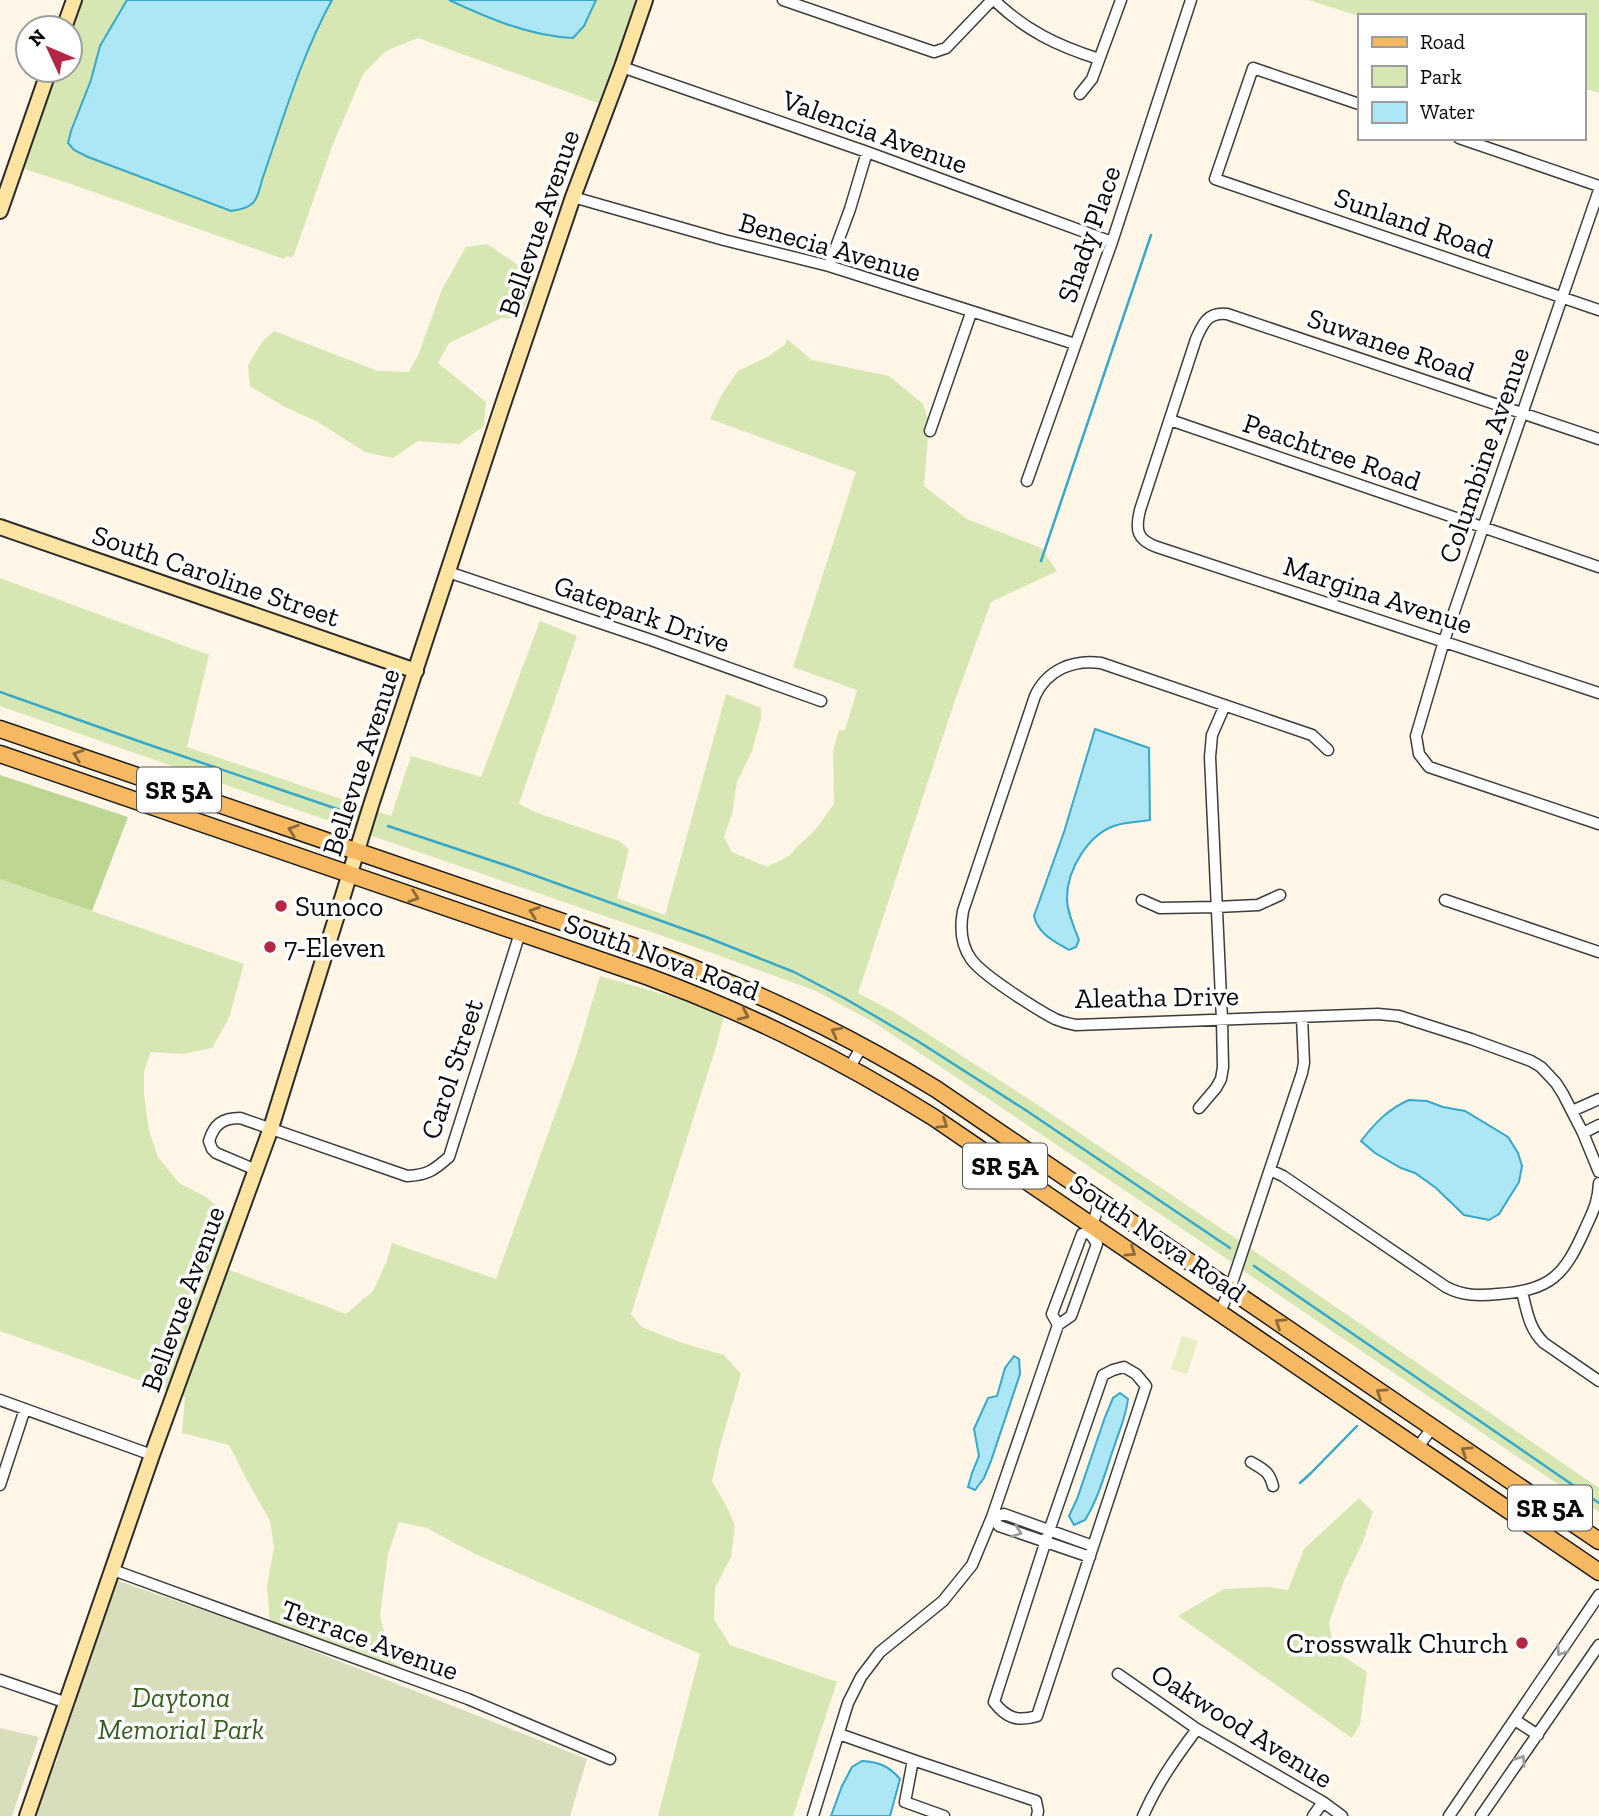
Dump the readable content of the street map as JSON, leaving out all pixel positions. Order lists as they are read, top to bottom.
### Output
{
  "streets": {
    "main road": ["SR 5A", "South Nova Road"],
    "street": [
      "Valencia Avenue",
      "Bellevue Avenue",
      "Sunland Road",
      "Shady Place",
      "Benecia Avenue",
      "Suwanee Road",
      "Peachtree Road",
      "Columbine Avenue",
      "South Caroline Street",
      "Margina Avenue",
      "Gatepark Drive",
      "Aleatha Drive",
      "Carol Street",
      "Terrace Avenue",
      "Oakwood Avenue"
    ]
  },
  "crossings": [
    ["Valencia Avenue", "Bellevue Avenue"],
    ["Valencia Avenue", "Shady Place"],
    ["Bellevue Avenue", "Benecia Avenue"],
    ["Bellevue Avenue", "South Caroline Street"],
    ["Bellevue Avenue", "Gatepark Drive"],
    ["Bellevue Avenue", "SR 5A"],
    ["Bellevue Avenue", "South Nova Road"],
    ["Bellevue Avenue", "Carol Street"],
    ["Bellevue Avenue", "Terrace Avenue"],
    ["Sunland Road", "Columbine Avenue"],
    ["Shady Place", "Benecia Avenue"],
    ["Suwanee Road", "Peachtree Road"],
    ["Suwanee Road", "Columbine Avenue"],
    ["Suwanee Road", "Margina Avenue"],
    ["Peachtree Road", "Columbine Avenue"],
    ["Peachtree Road", "Margina Avenue"],
    ["Columbine Avenue", "Margina Avenue"],
    ["SR 5A", "South Nova Road"],
    ["South Nova Road", "Carol Street"]
  ],
  "parks": ["Daytona Memorial Park"],
  "places": ["Sunoco", "7-Eleven", "Crosswalk Church"],
  "legend": ["Road", "Park", "Water"],
  "north": "top left"
}
